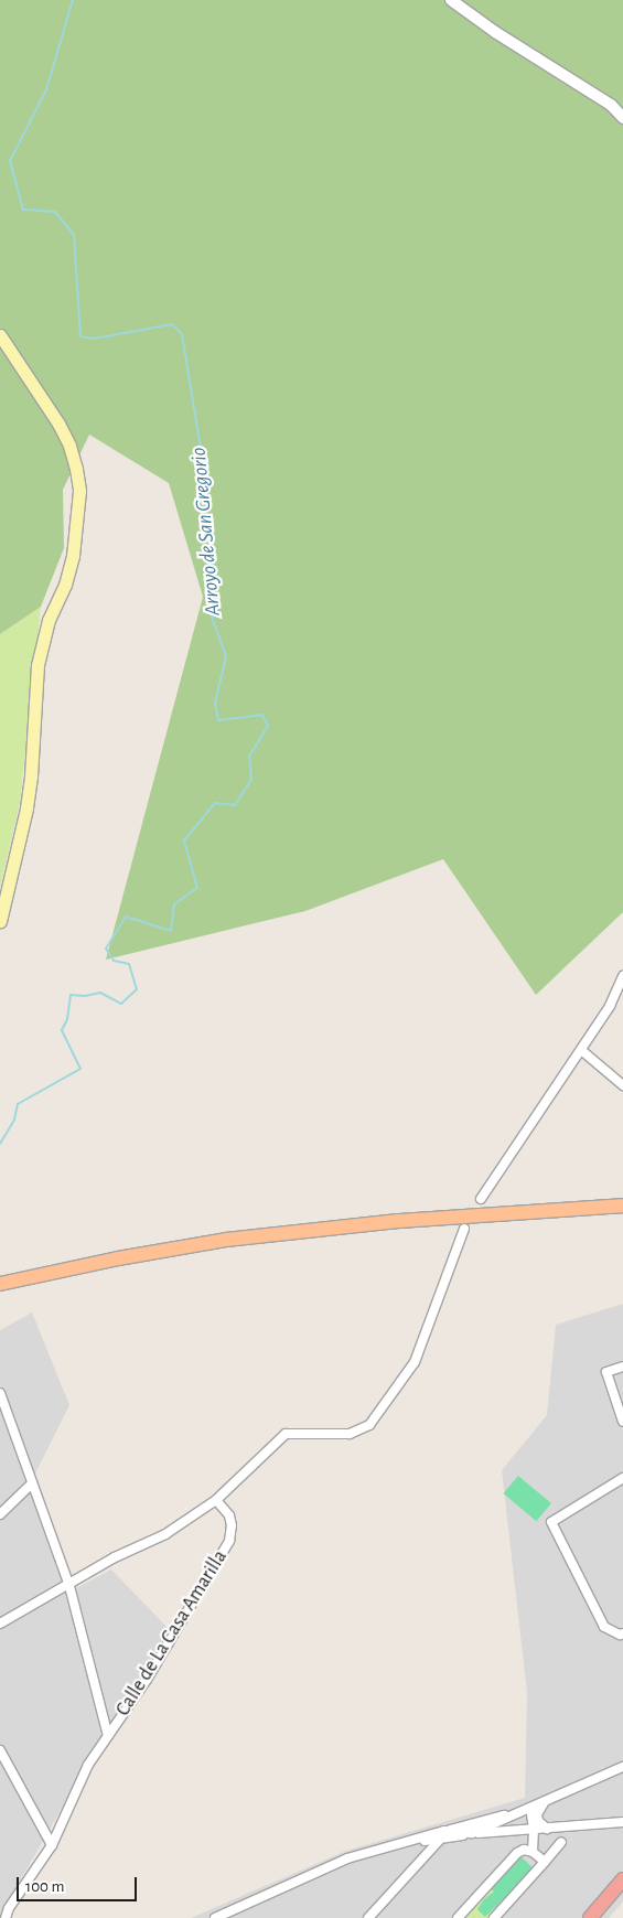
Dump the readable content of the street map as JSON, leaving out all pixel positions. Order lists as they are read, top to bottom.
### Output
{
  "streets": {
    "street": ["Calle de La Casa Amarilla"]
  },
  "water": ["Arroyo de San Gregorio"],
  "scale_bar": "100 m"
}
